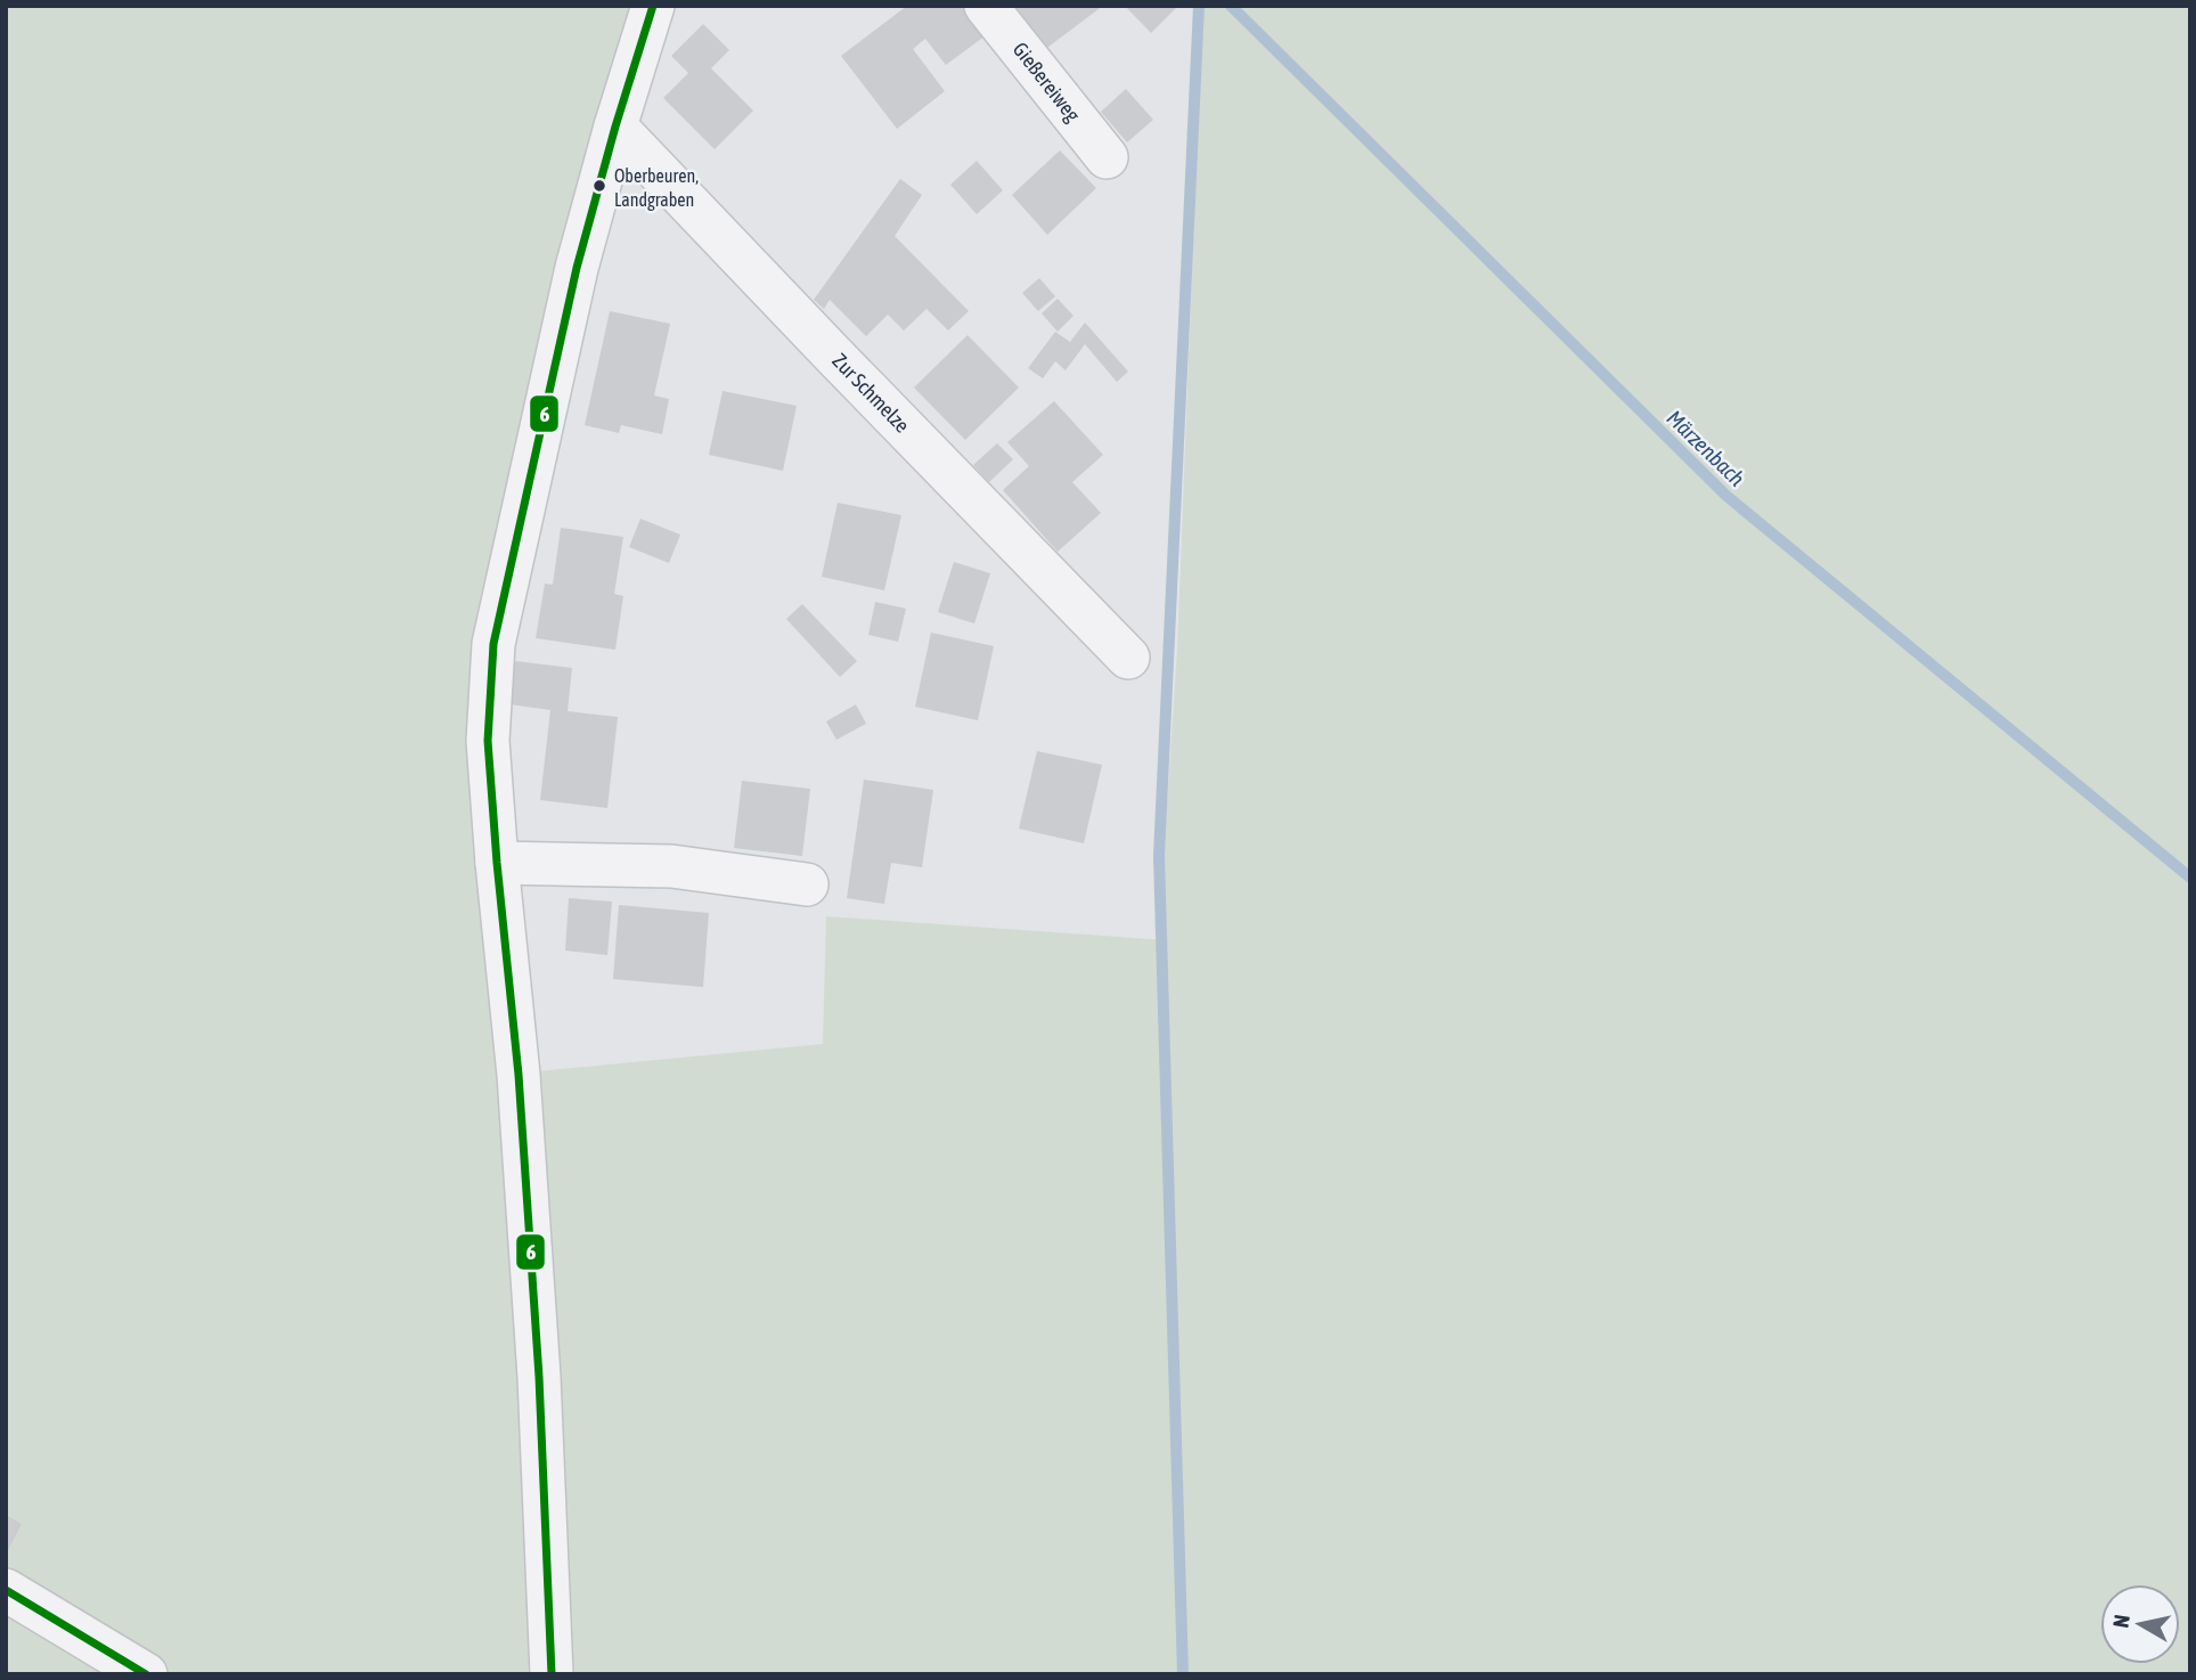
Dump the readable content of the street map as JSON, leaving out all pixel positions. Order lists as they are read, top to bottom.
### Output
{
  "streets": {
    "street": ["Gießereiweg", "Zur Schmelze"]
  },
  "water": ["Märzenbach"],
  "places": ["Oberbeuren, Landgraben"],
  "lines": ["transit line 6"],
  "north": "left"
}
